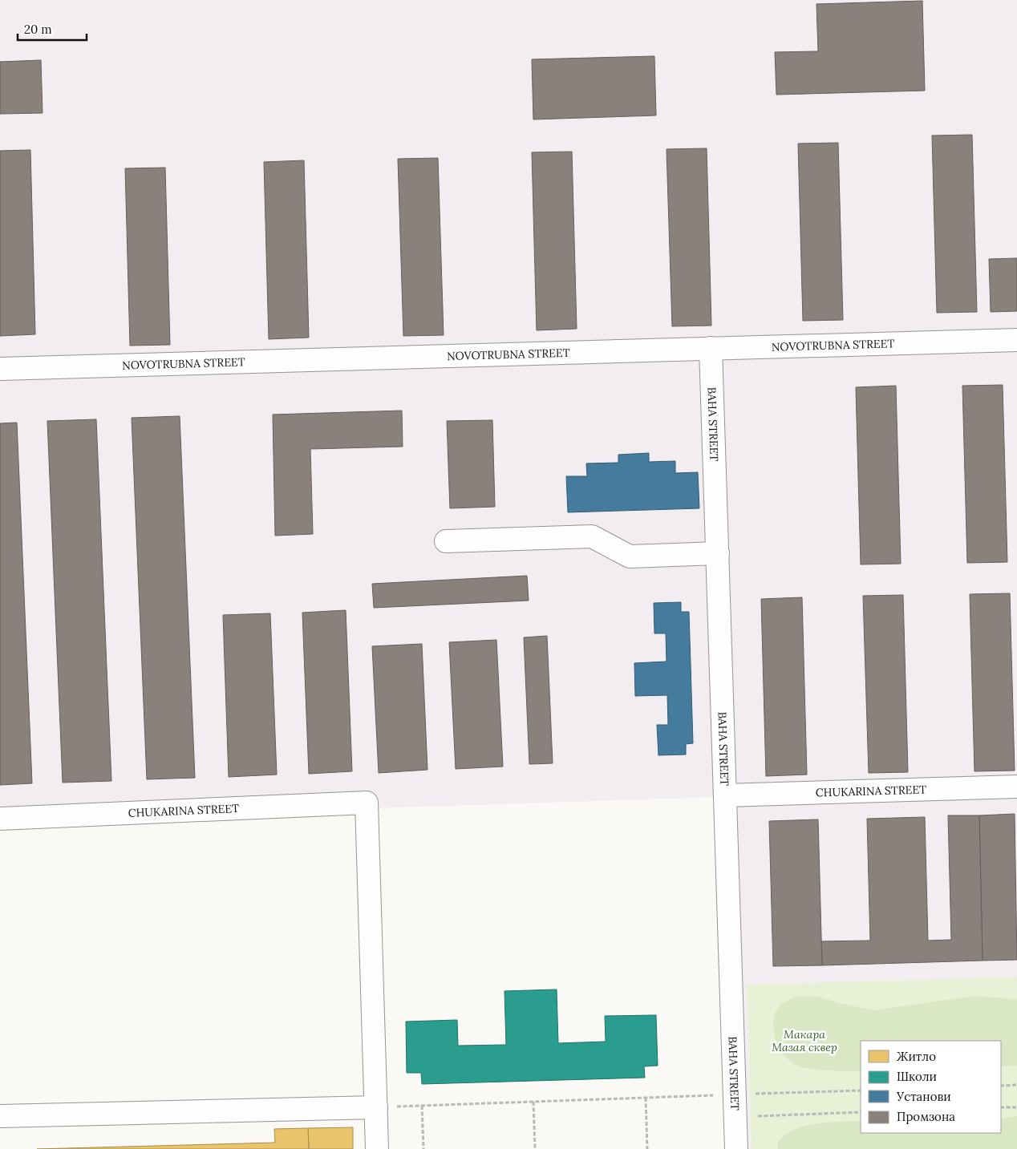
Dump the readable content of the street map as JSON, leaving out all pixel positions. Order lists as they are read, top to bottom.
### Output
{
  "streets": {
    "street": ["NOVOTRUBNA STREET", "BAHA STREET", "CHUKARINA STREET"]
  },
  "crossings": [
    ["NOVOTRUBNA STREET", "BAHA STREET"],
    ["BAHA STREET", "CHUKARINA STREET"]
  ],
  "parks": ["Макара Мазая сквер"],
  "legend": [
    "Житло",
    "Школи",
    "Установи",
    "Промзона"
  ],
  "scale_bar": "20 m"
}
